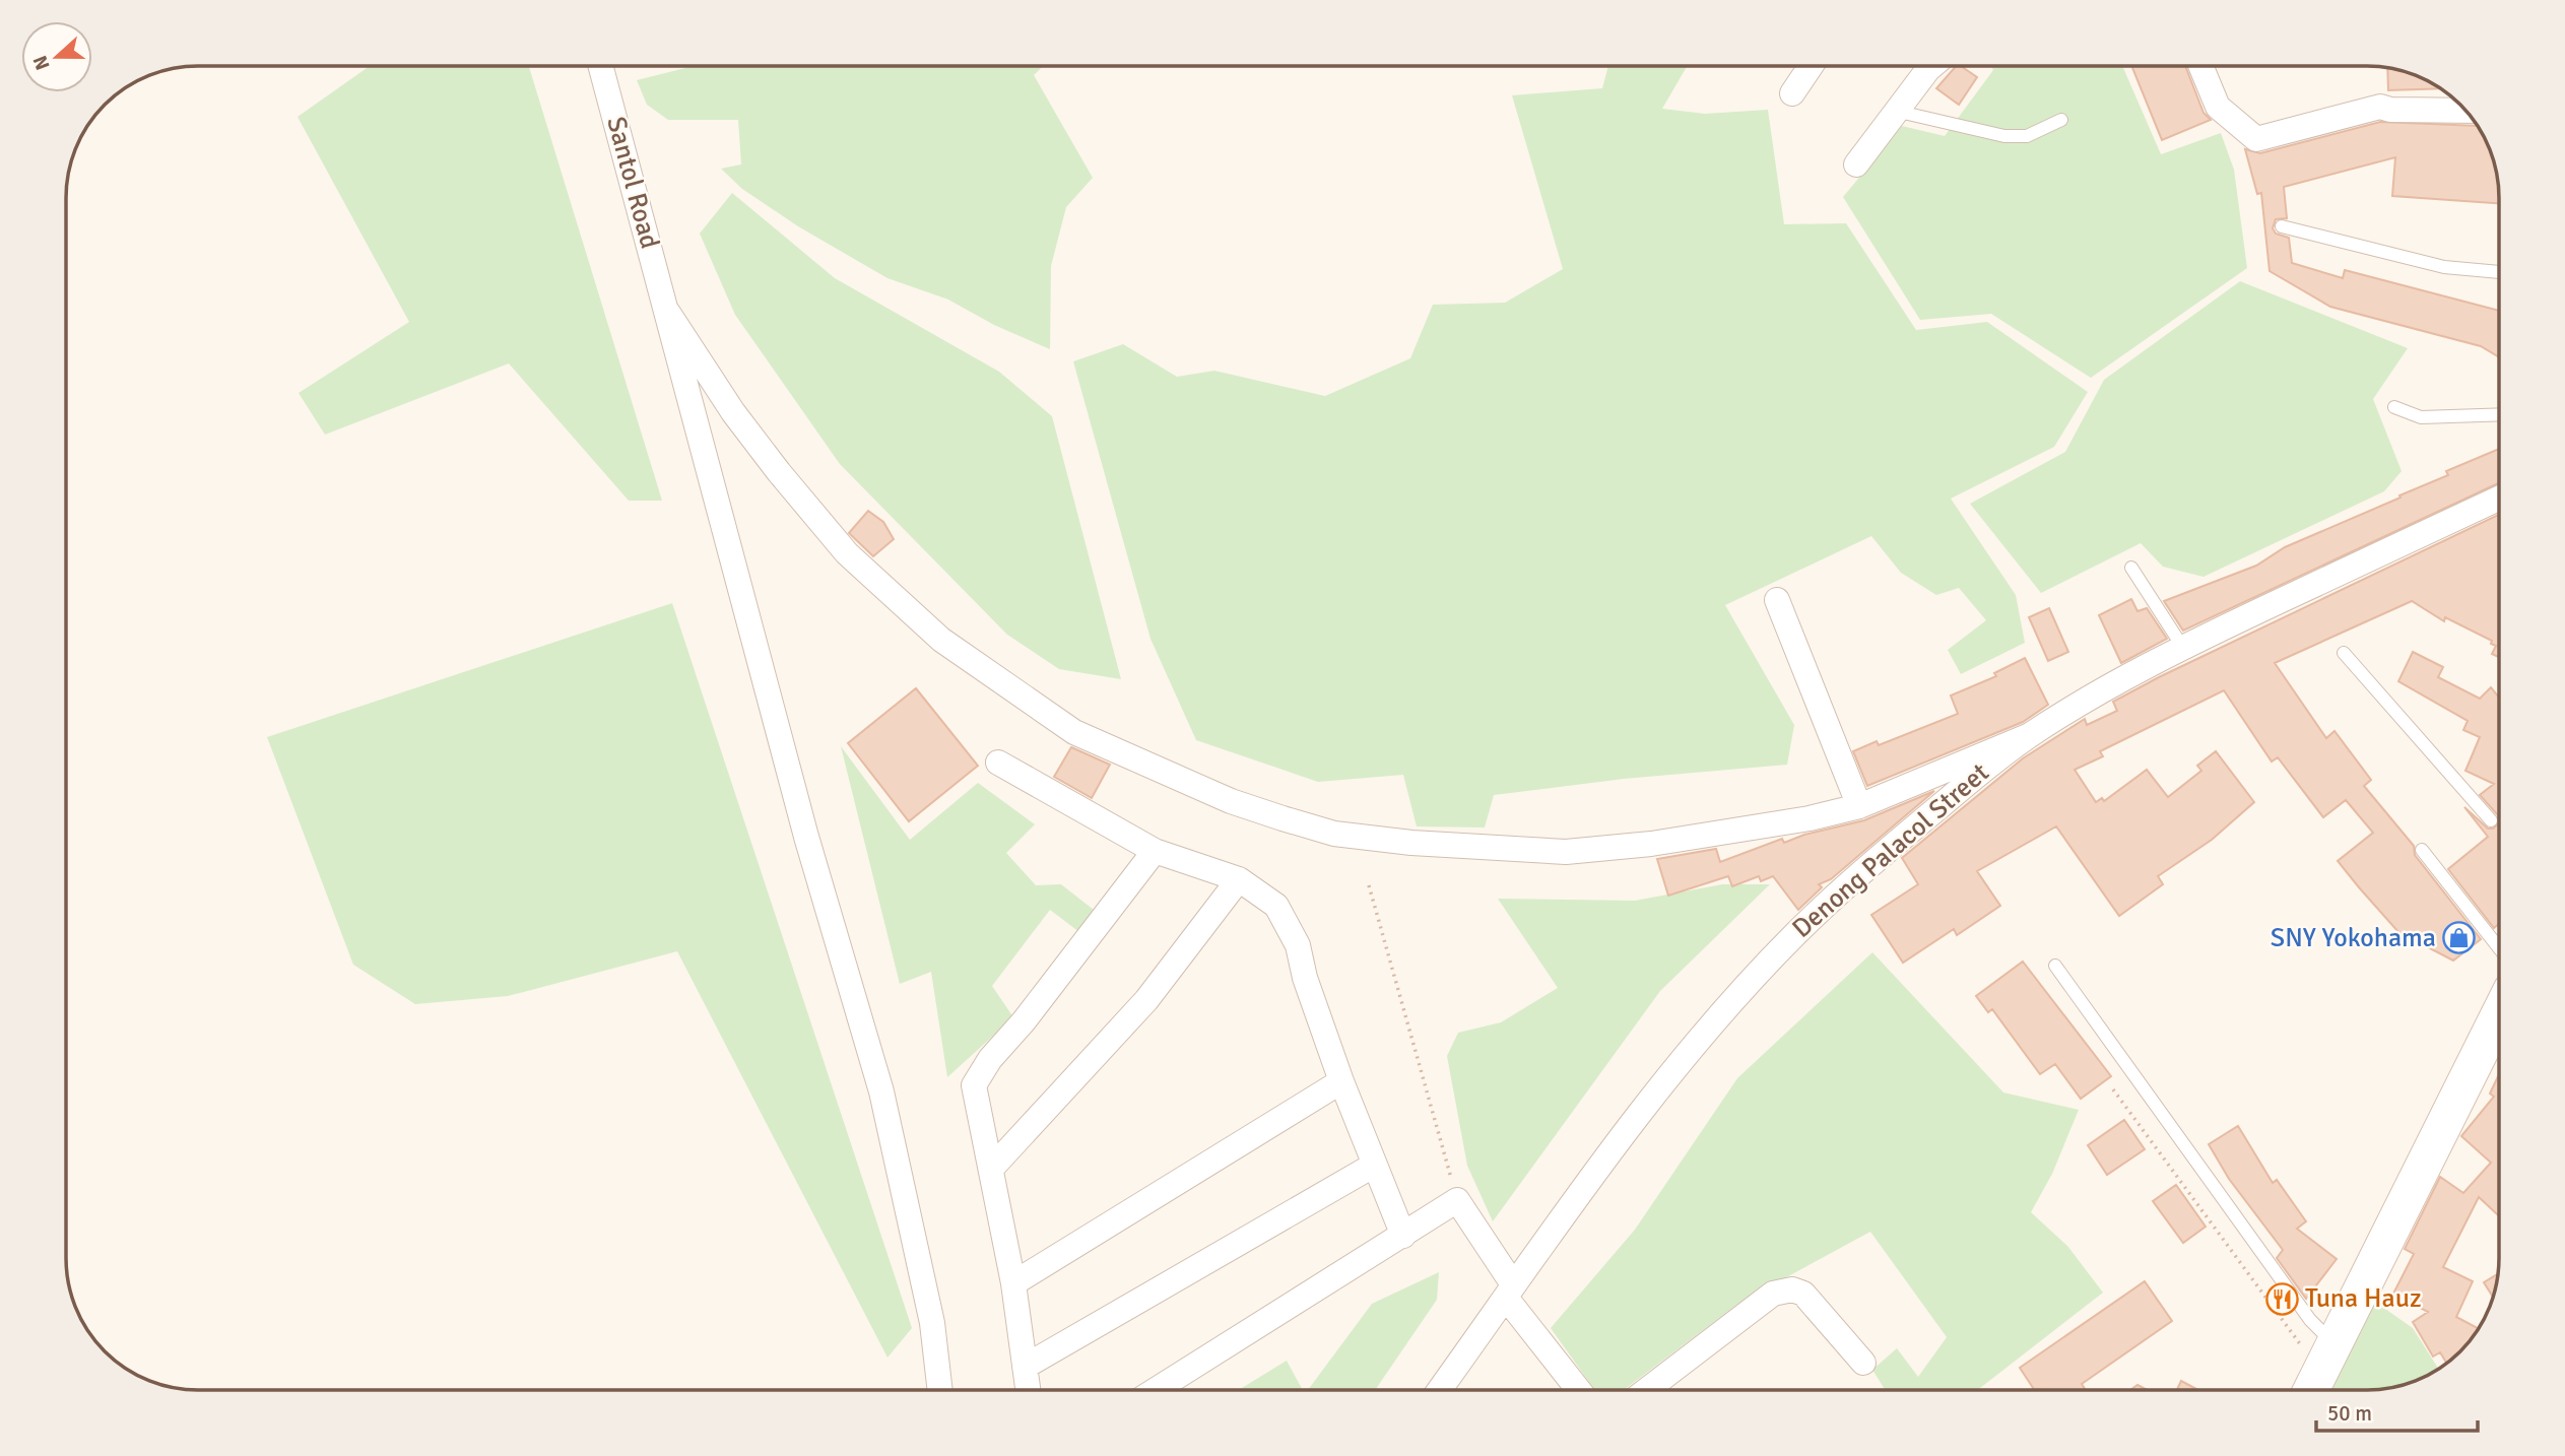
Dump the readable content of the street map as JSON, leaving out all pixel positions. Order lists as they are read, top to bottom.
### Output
{
  "streets": {
    "street": ["Santol Road", "Denong Palacol Street"]
  },
  "places": {
    "shop": ["SNY Yokohama"],
    "restaurant": ["Tuna Hauz"]
  },
  "scale_bar": "50 m",
  "north": "left"
}
